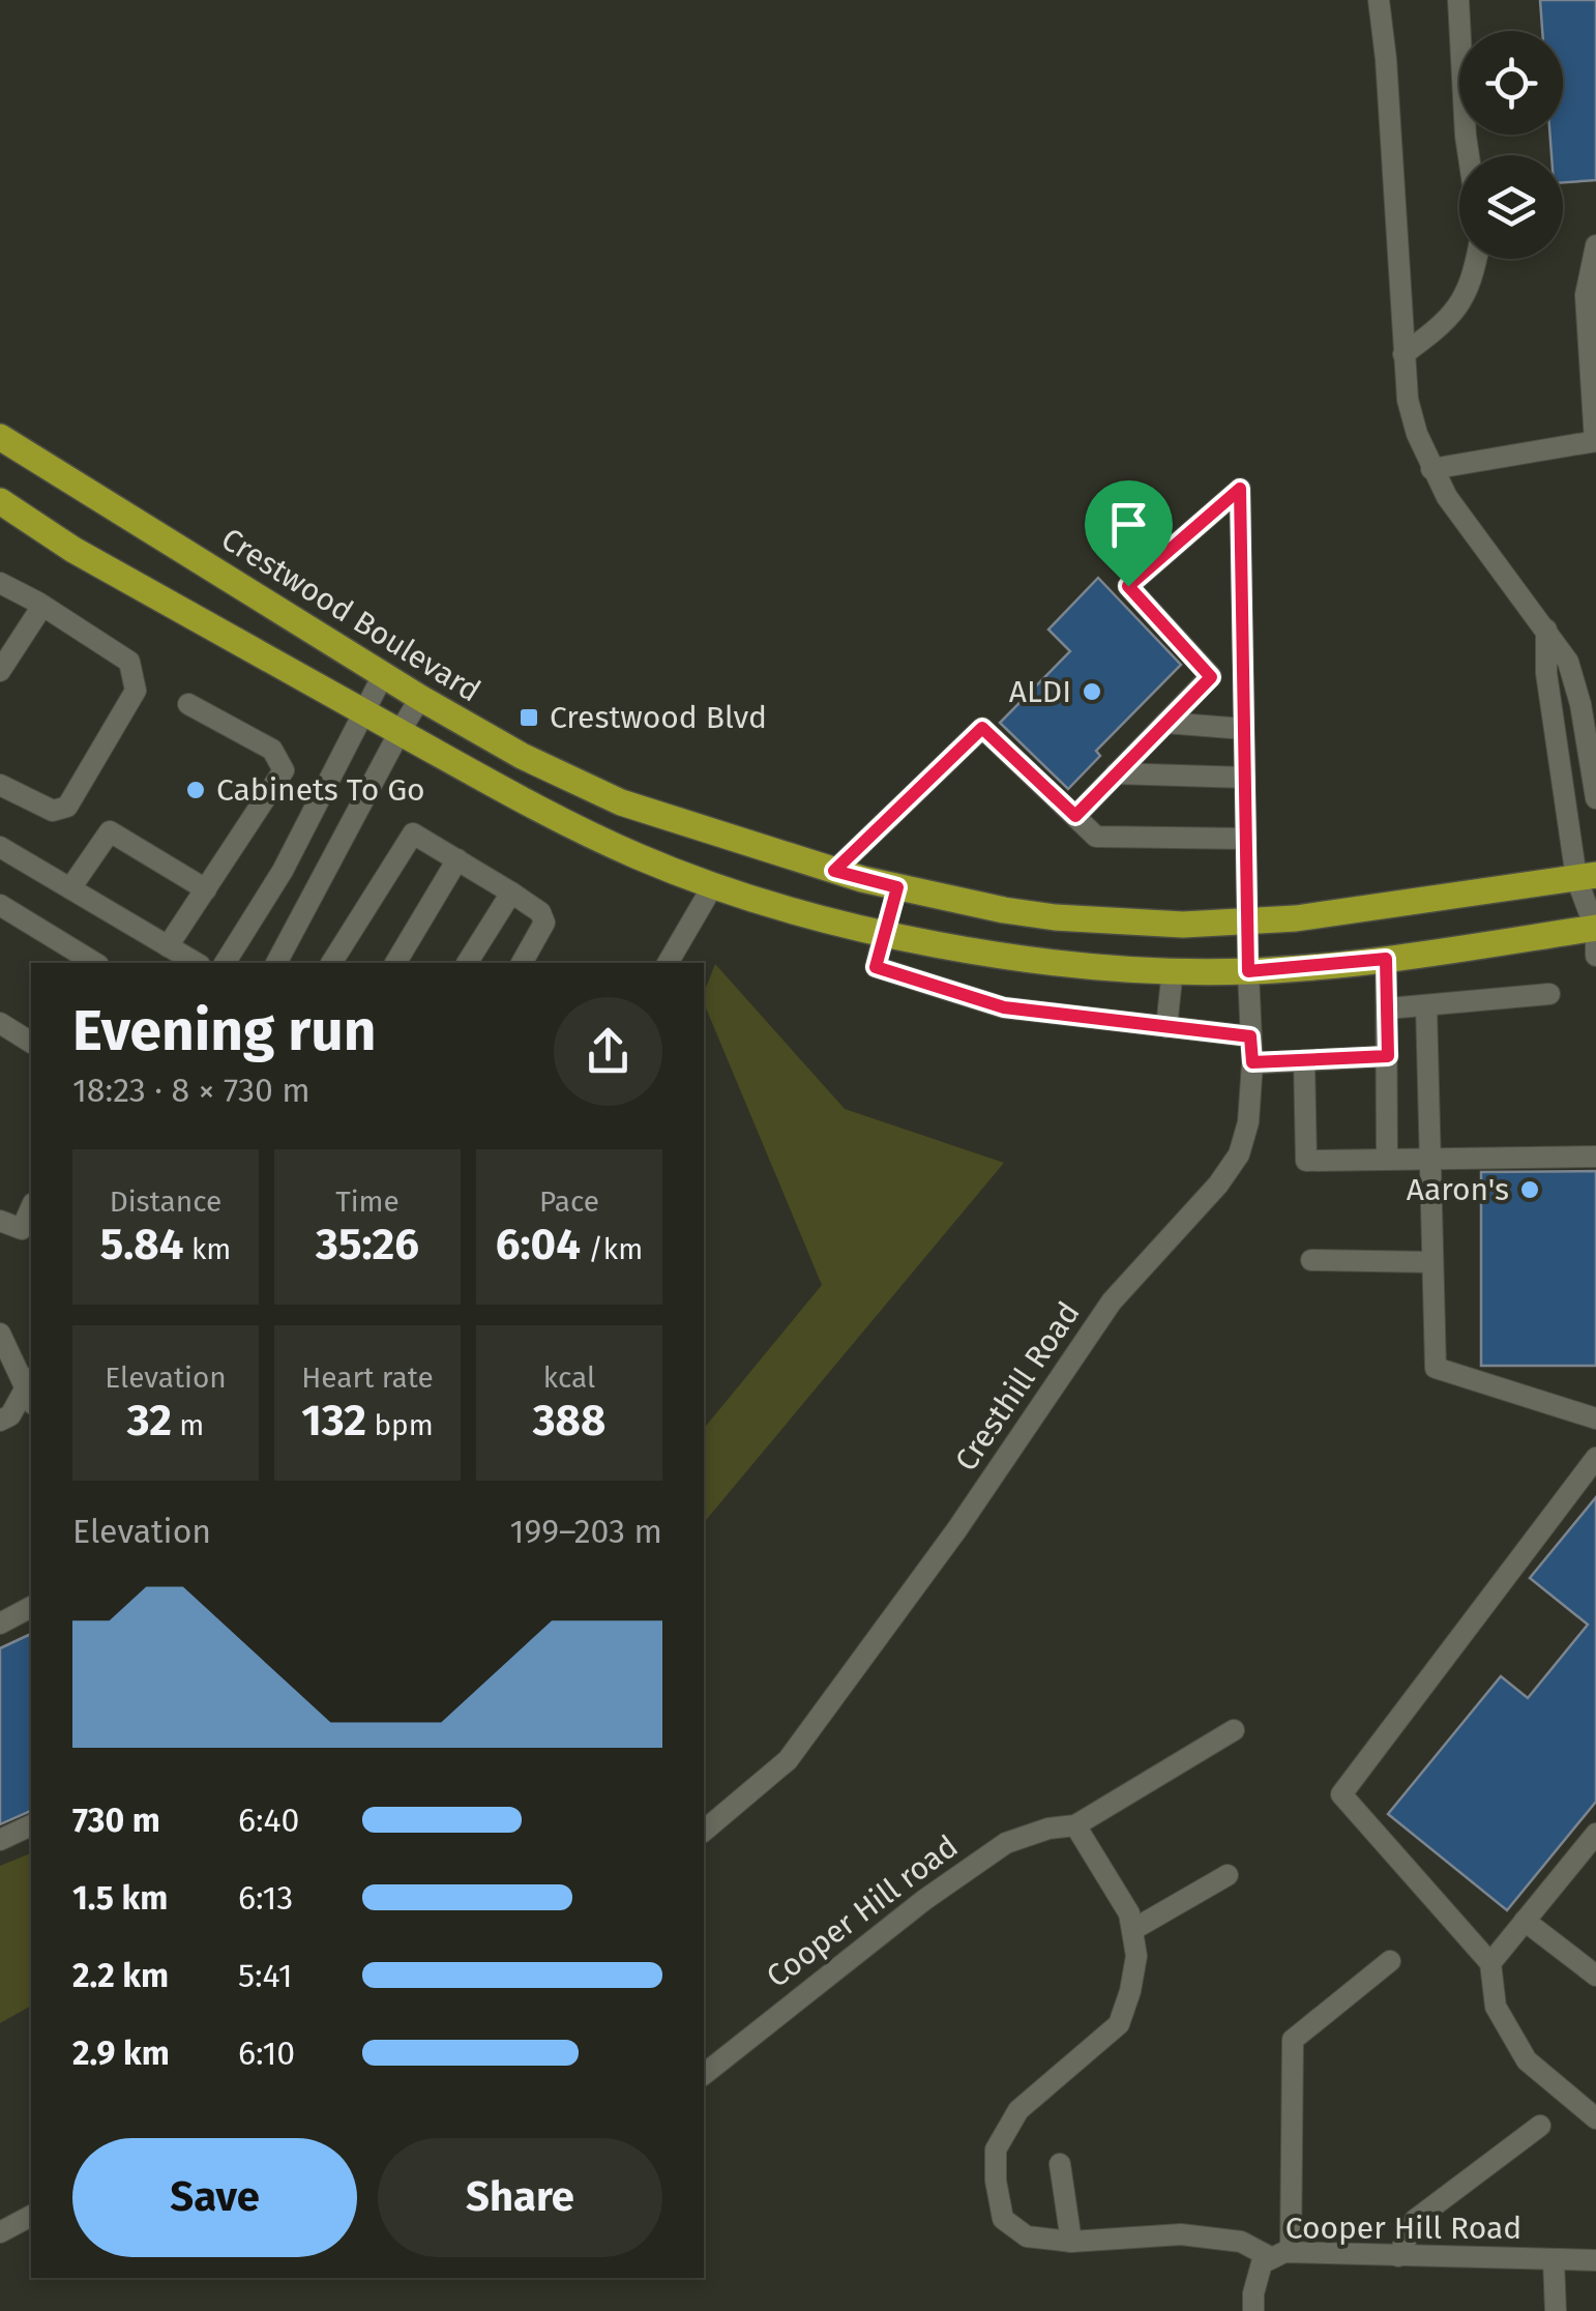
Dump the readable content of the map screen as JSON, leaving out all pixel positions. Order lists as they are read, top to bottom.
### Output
{
  "streets": {
    "main road": ["Crestwood Boulevard"],
    "street": ["Cresthill Road", "Cooper Hill road", "Cooper Hill Road"]
  },
  "crossings": [
    ["Crestwood Boulevard", "Cresthill Road"],
    ["Cooper Hill road", "Cooper Hill Road"]
  ],
  "places": {
    "other": ["ALDI", "Cabinets To Go", "Aaron's"],
    "transit": ["Crestwood Blvd"]
  },
  "page": {
    "heading": ["Evening run", "18:23 · 8 × 730 m"],
    "stats": [
      ["Distance", "5.84 km"],
      ["Time", "35:26"],
      ["Pace", "6:04 /km"],
      ["Elevation", "32 m"],
      ["Heart rate", "132 bpm"],
      ["kcal", "388"]
    ],
    "chart": ["Elevation", "199–203 m"],
    "list": [
      {
        "name": "730 m",
        "note": "6:40"
      },
      {
        "name": "1.5 km",
        "note": "6:13"
      },
      {
        "name": "2.2 km",
        "note": "5:41"
      },
      {
        "name": "2.9 km",
        "note": "6:10"
      }
    ],
    "buttons": ["Save", "Share"]
  }
}
